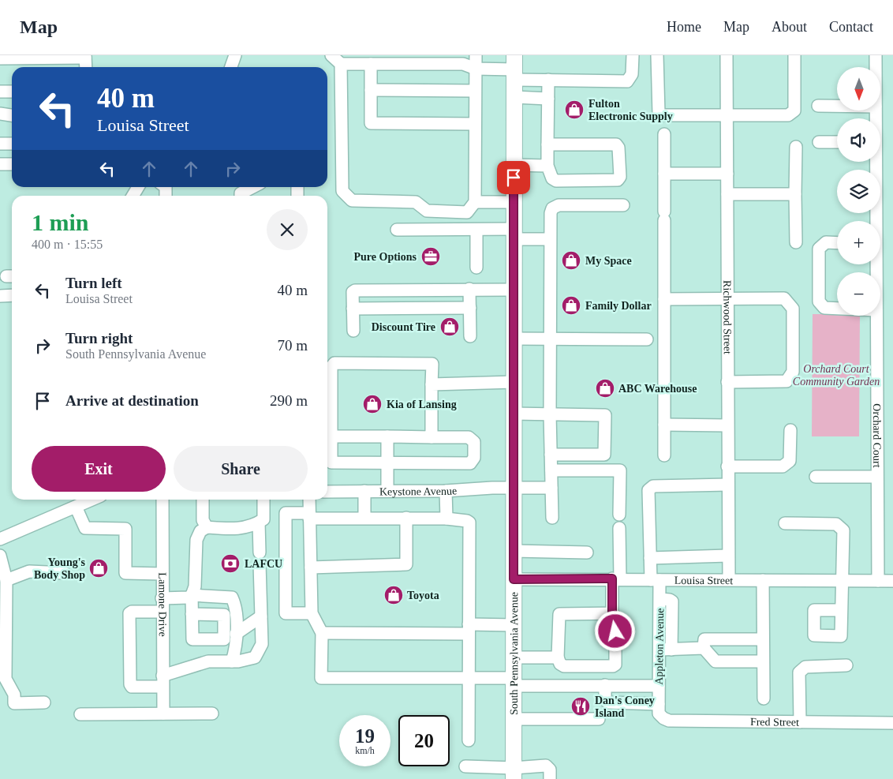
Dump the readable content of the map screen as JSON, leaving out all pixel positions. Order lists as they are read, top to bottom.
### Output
{
  "streets": {
    "main road": ["South Pennsylvania Avenue"],
    "street": [
      "Richwood Street",
      "Orchard Court",
      "Keystone Avenue",
      "Louisa Street",
      "Lamone Drive",
      "Appleton Avenue",
      "Fred Street"
    ]
  },
  "crossings": [
    ["Richwood Street", "Louisa Street"],
    ["Richwood Street", "Appleton Avenue"],
    ["Orchard Court", "Louisa Street"],
    ["Keystone Avenue", "South Pennsylvania Avenue"],
    ["Louisa Street", "Appleton Avenue"],
    ["Louisa Street", "South Pennsylvania Avenue"],
    ["Appleton Avenue", "Fred Street"]
  ],
  "parks": ["Orchard Court Community Garden"],
  "places": {
    "shop": [
      "Fulton Electronic Supply",
      "My Space",
      "Family Dollar",
      "Discount Tire",
      "ABC Warehouse",
      "Kia of Lansing",
      "Young's Body Shop",
      "Toyota"
    ],
    "office": ["Pure Options"],
    "bank": ["LAFCU"],
    "restaurant": ["Dan's Coney Island"]
  },
  "north": "bottom",
  "page": {
    "header": "Map",
    "nav": [
      "Home",
      "Map",
      "About",
      "Contact"
    ],
    "map_buttons": ["+", "−"],
    "turn": ["40 m", "Louisa Street"],
    "heading": ["1 min", "400 m · 15:55"],
    "list": [
      {
        "name": "Turn left",
        "note": "Louisa Street",
        "value": "40 m"
      },
      {
        "name": "Turn right",
        "note": "South Pennsylvania Avenue",
        "value": "70 m"
      },
      {
        "name": "Arrive at destination",
        "value": "290 m"
      }
    ],
    "buttons": ["Exit", "Share"],
    "speed": "19 km/h",
    "limit": "20"
  }
}
